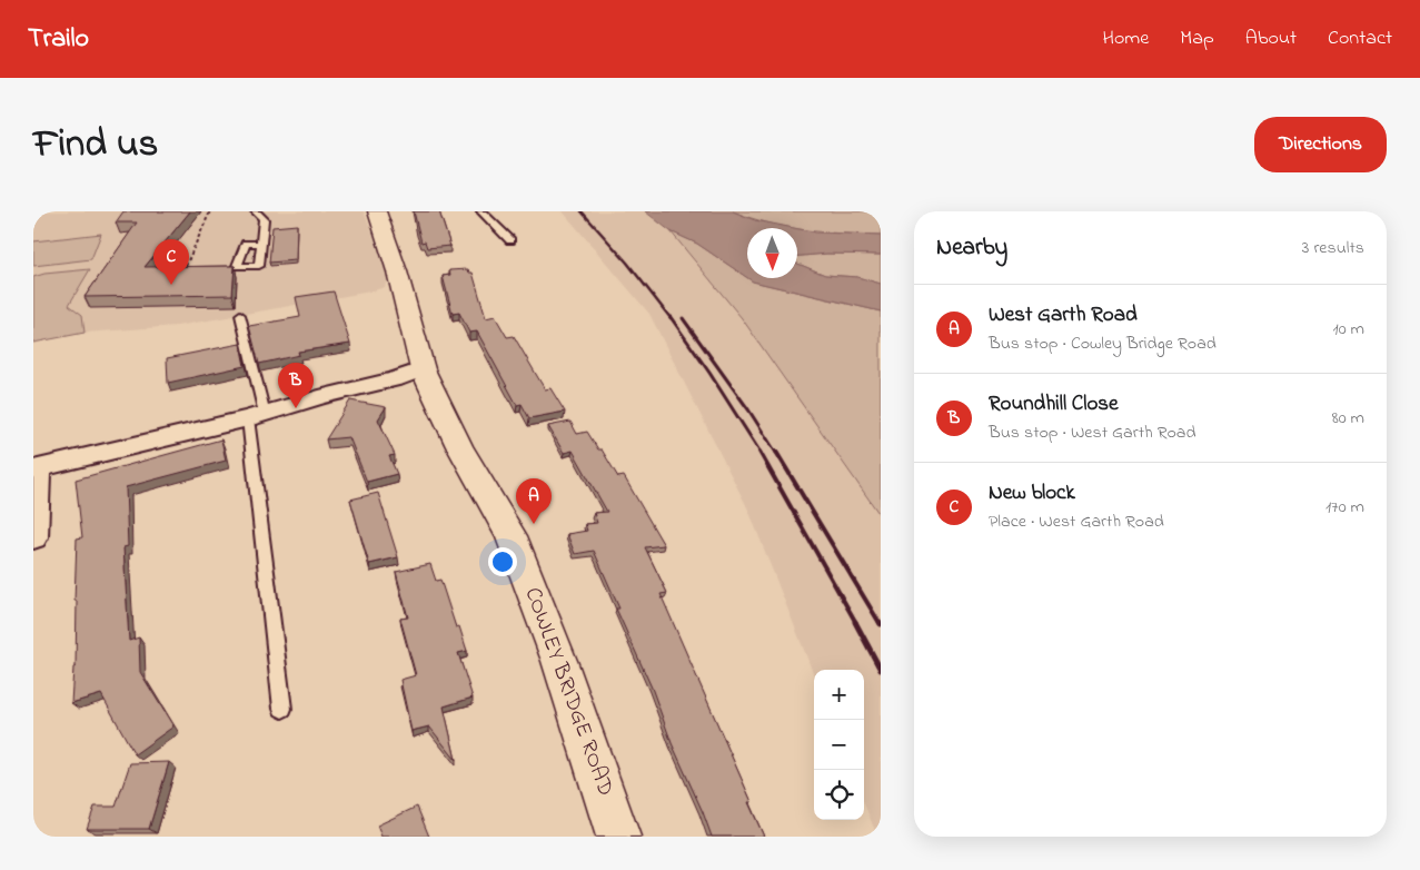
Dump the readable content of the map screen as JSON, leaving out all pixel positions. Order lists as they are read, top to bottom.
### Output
{
  "streets": {
    "highway": ["COWLEY BRIDGE ROAD"]
  },
  "north": "bottom",
  "page": {
    "header": "Trailo",
    "nav": [
      "Home",
      "Map",
      "About",
      "Contact"
    ],
    "title": "Find us",
    "buttons": "Directions",
    "heading": ["Nearby", "3 results"],
    "pins": ["C", "B", "A"],
    "list": [
      {
        "mark": "A",
        "name": "West Garth Road",
        "note": "Bus stop · Cowley Bridge Road",
        "value": "10 m"
      },
      {
        "mark": "B",
        "name": "Roundhill Close",
        "note": "Bus stop · West Garth Road",
        "value": "80 m"
      },
      {
        "mark": "C",
        "name": "New block",
        "note": "Place · West Garth Road",
        "value": "170 m"
      }
    ],
    "map_buttons": ["+", "−"]
  }
}
